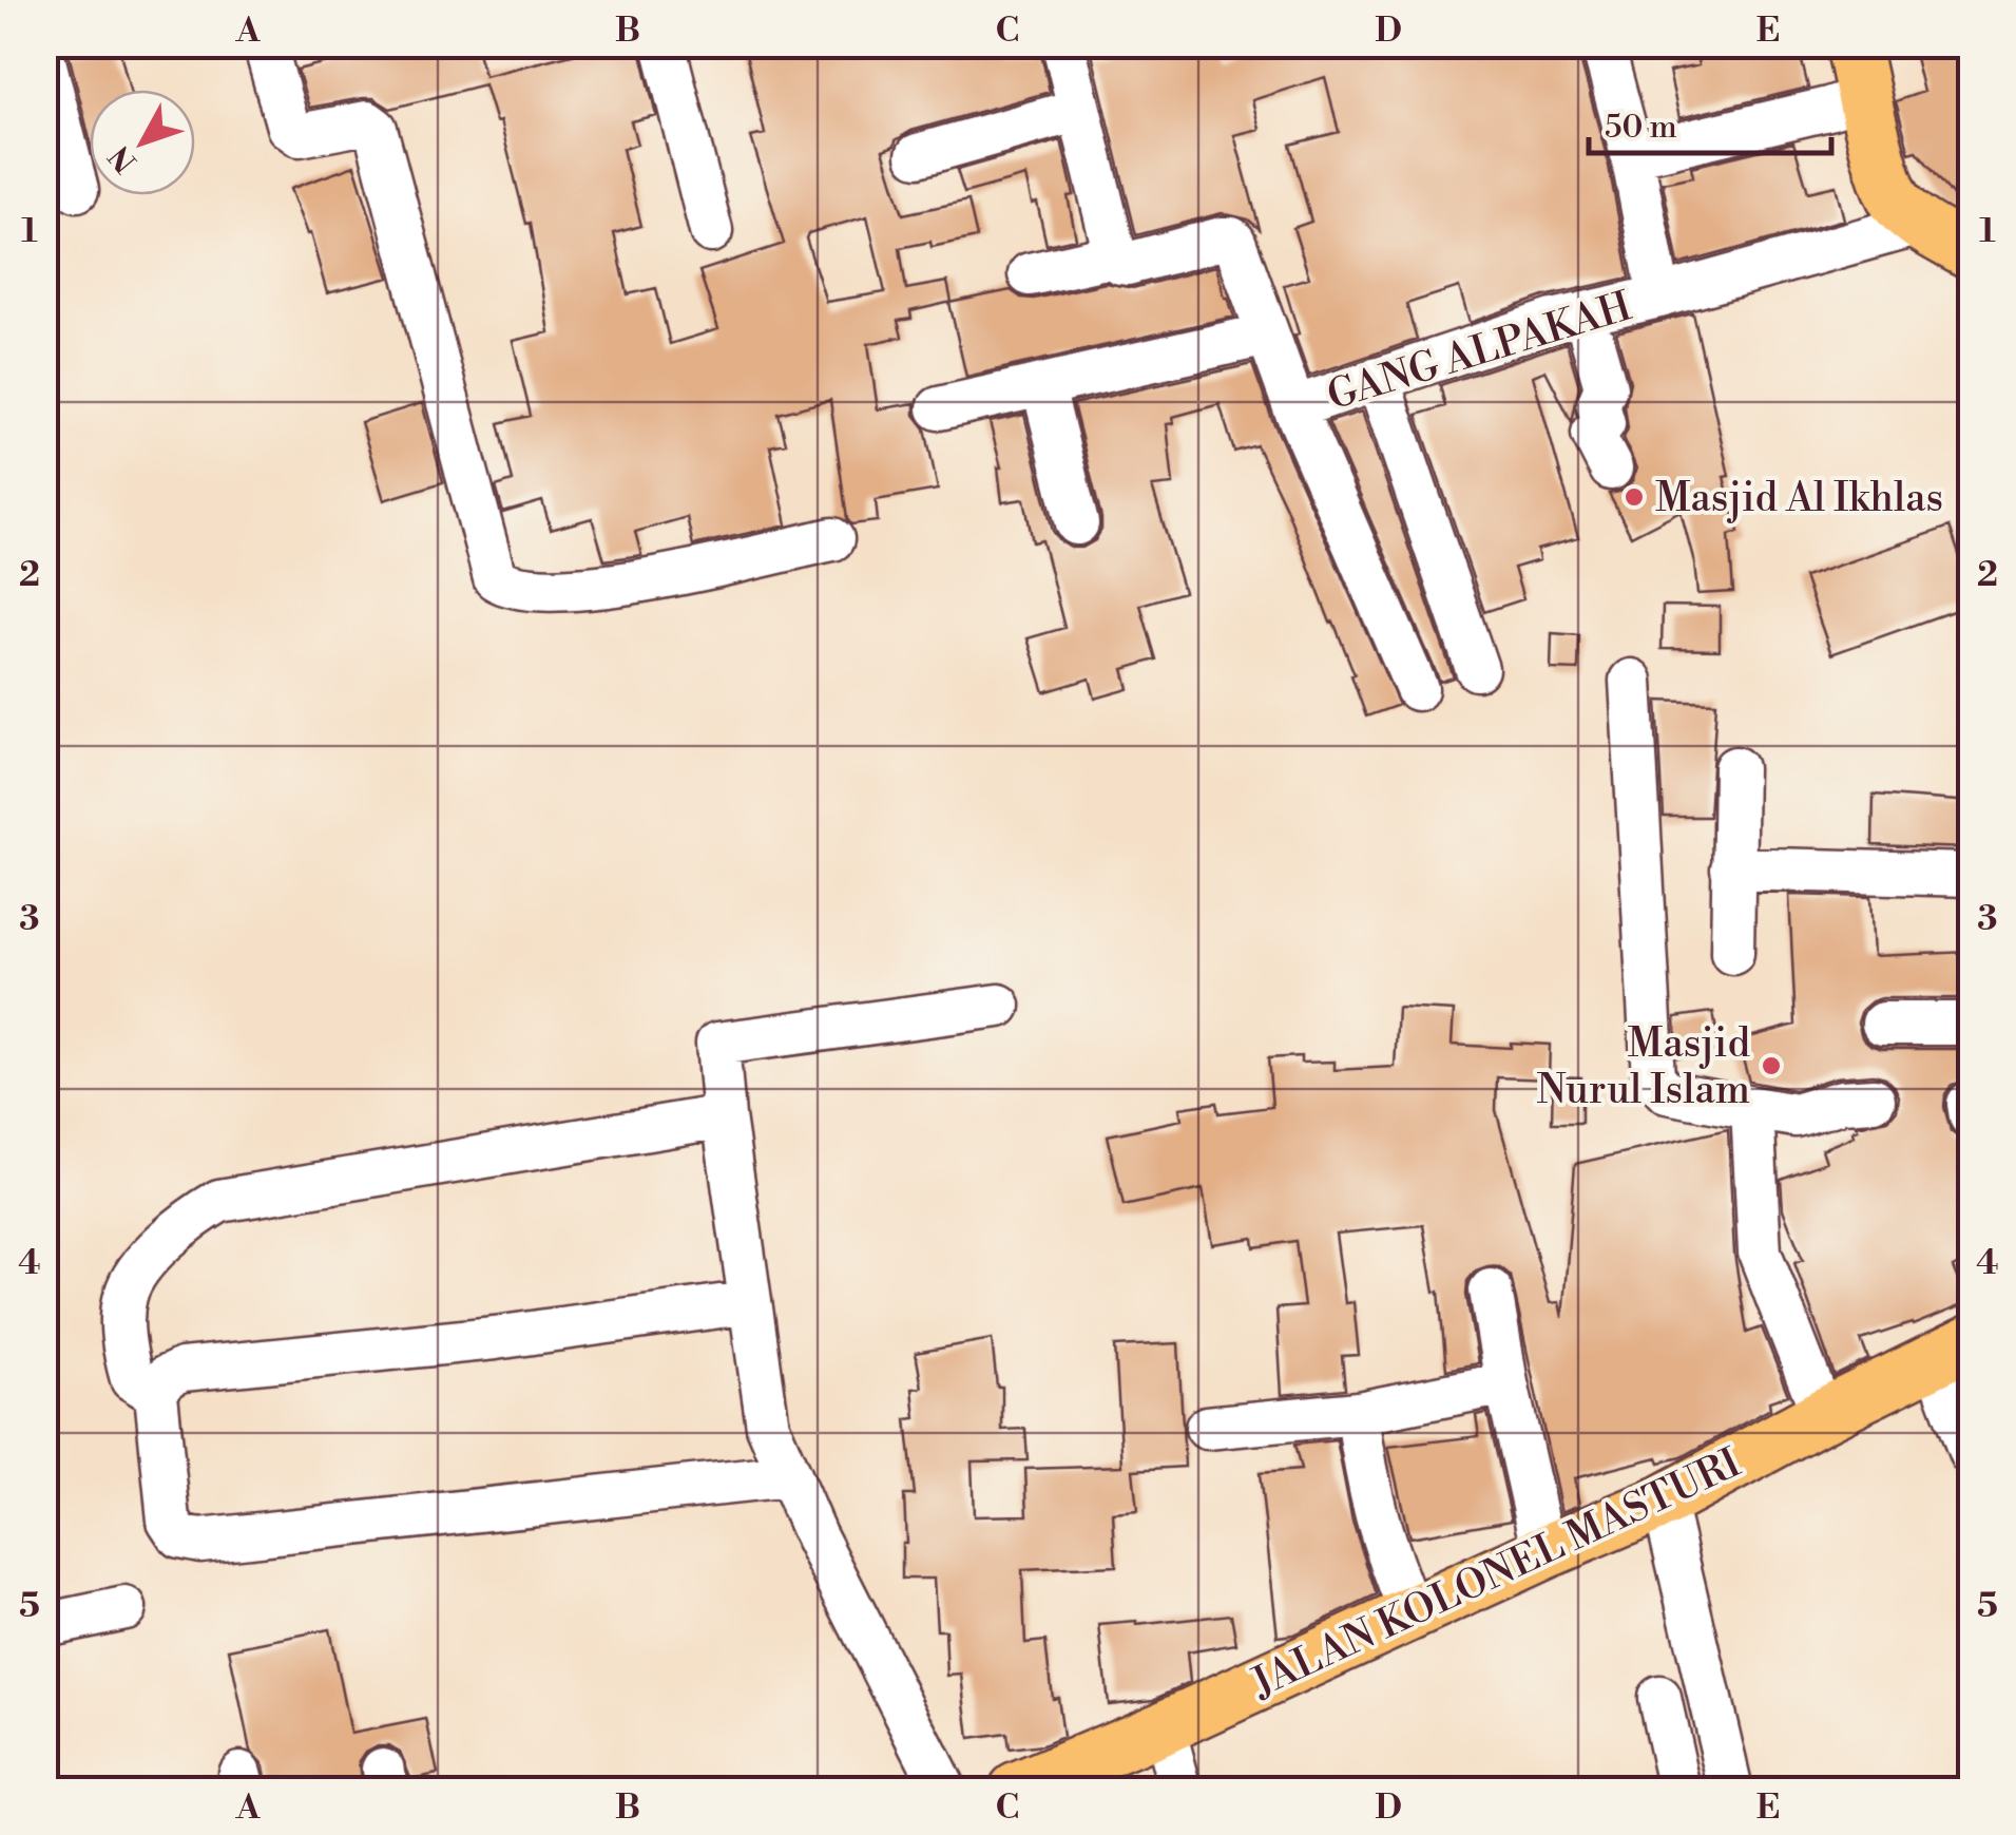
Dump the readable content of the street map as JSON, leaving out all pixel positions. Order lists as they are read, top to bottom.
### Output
{
  "streets": {
    "main road": ["JALAN KOLONEL MASTURI"],
    "street": ["GANG ALPAKAH"]
  },
  "places": ["Masjid Al Ikhlas", "Masjid Nurul Islam"],
  "scale_bar": "50 m",
  "north": "bottom left",
  "grid": {
    "columns": [
      "A",
      "B",
      "C",
      "D",
      "E"
    ],
    "rows": [
      "1",
      "2",
      "3",
      "4",
      "5"
    ]
  }
}
